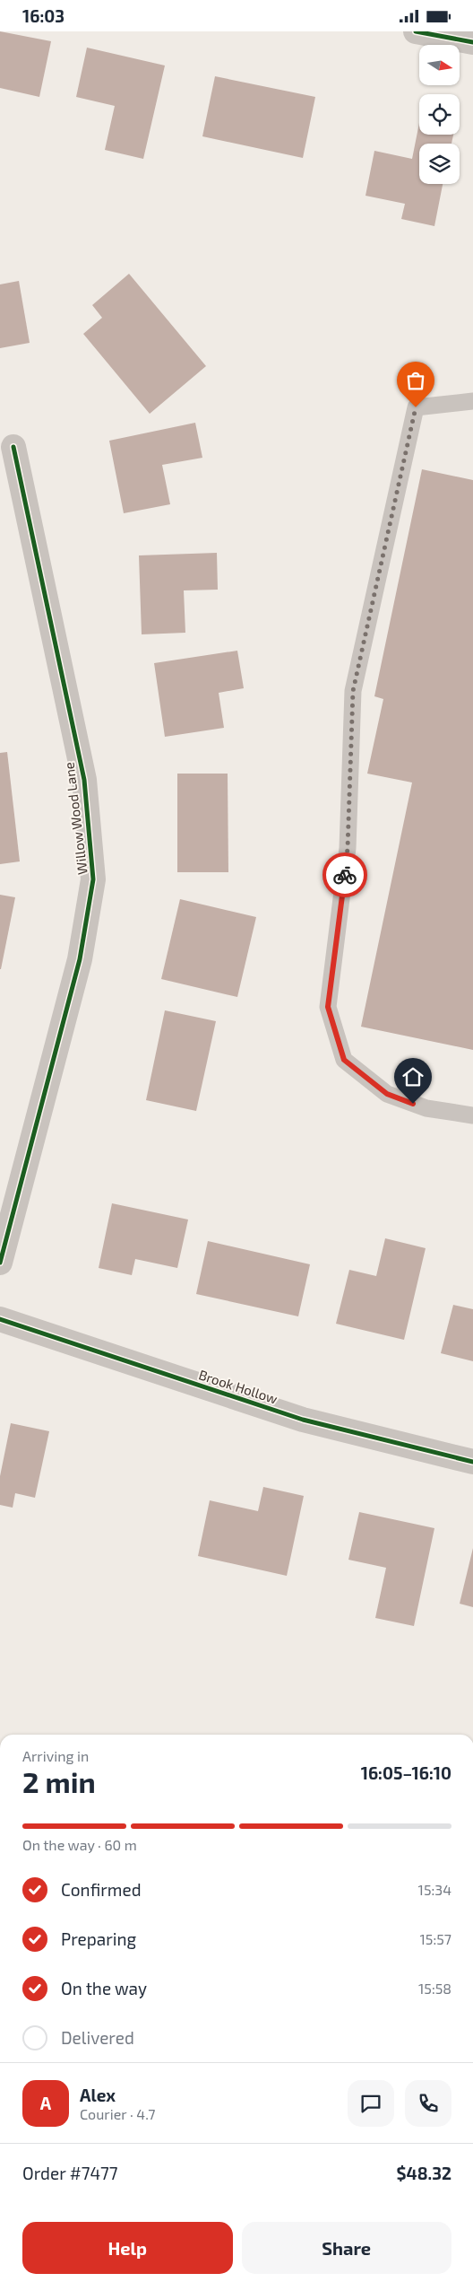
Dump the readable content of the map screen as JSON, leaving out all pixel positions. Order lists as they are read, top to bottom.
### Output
{
  "streets": {
    "street": ["Willow Wood Lane", "Brook Hollow"]
  },
  "north": "right",
  "page": {
    "status": "16:03",
    "heading": ["2 min", "Arriving in", "16:05–16:10"],
    "panel": [
      "Alex",
      "Courier · 4.7",
      "Order #7477",
      "$48.32"
    ],
    "bar": "On the way · 60 m",
    "list": [
      ["Confirmed", "15:34"],
      ["Preparing", "15:57"],
      ["On the way", "15:58"],
      "Delivered"
    ],
    "round": "A",
    "buttons": ["Help", "Share"]
  }
}
